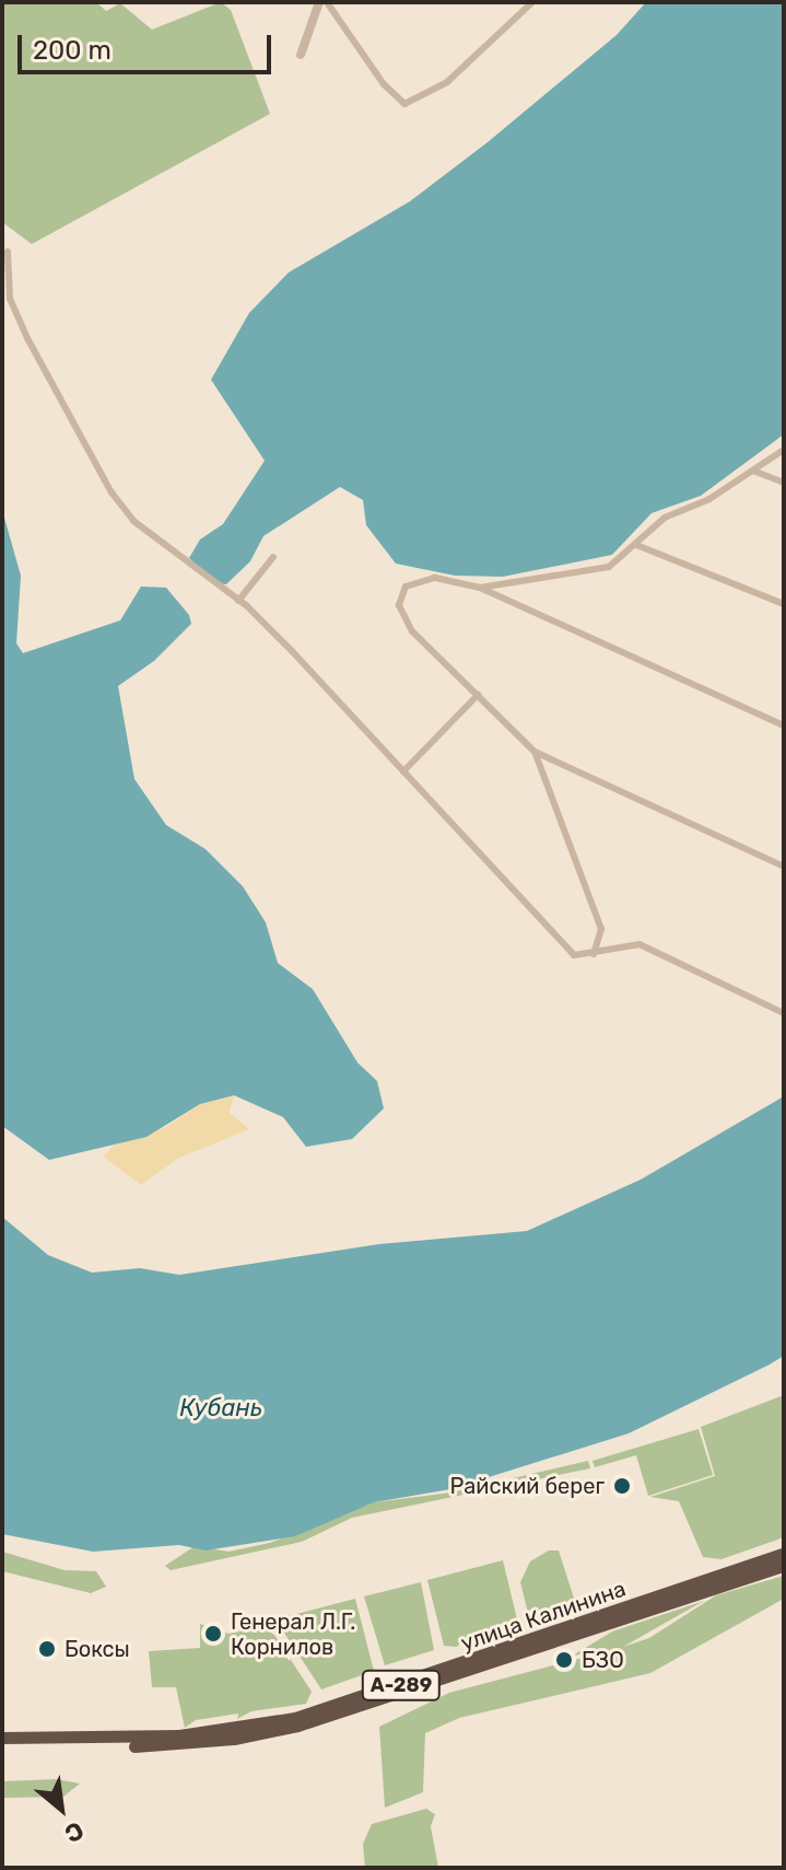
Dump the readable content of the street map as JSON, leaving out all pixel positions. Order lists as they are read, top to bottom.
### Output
{
  "streets": {
    "highway": ["улица Калинина", "А-289"]
  },
  "water": ["Кубань"],
  "places": [
    "Райский берег",
    "Генерал Л.Г. Корнилов",
    "Боксы",
    "БЗО"
  ],
  "scale_bar": "200 m",
  "north": "bottom right"
}
